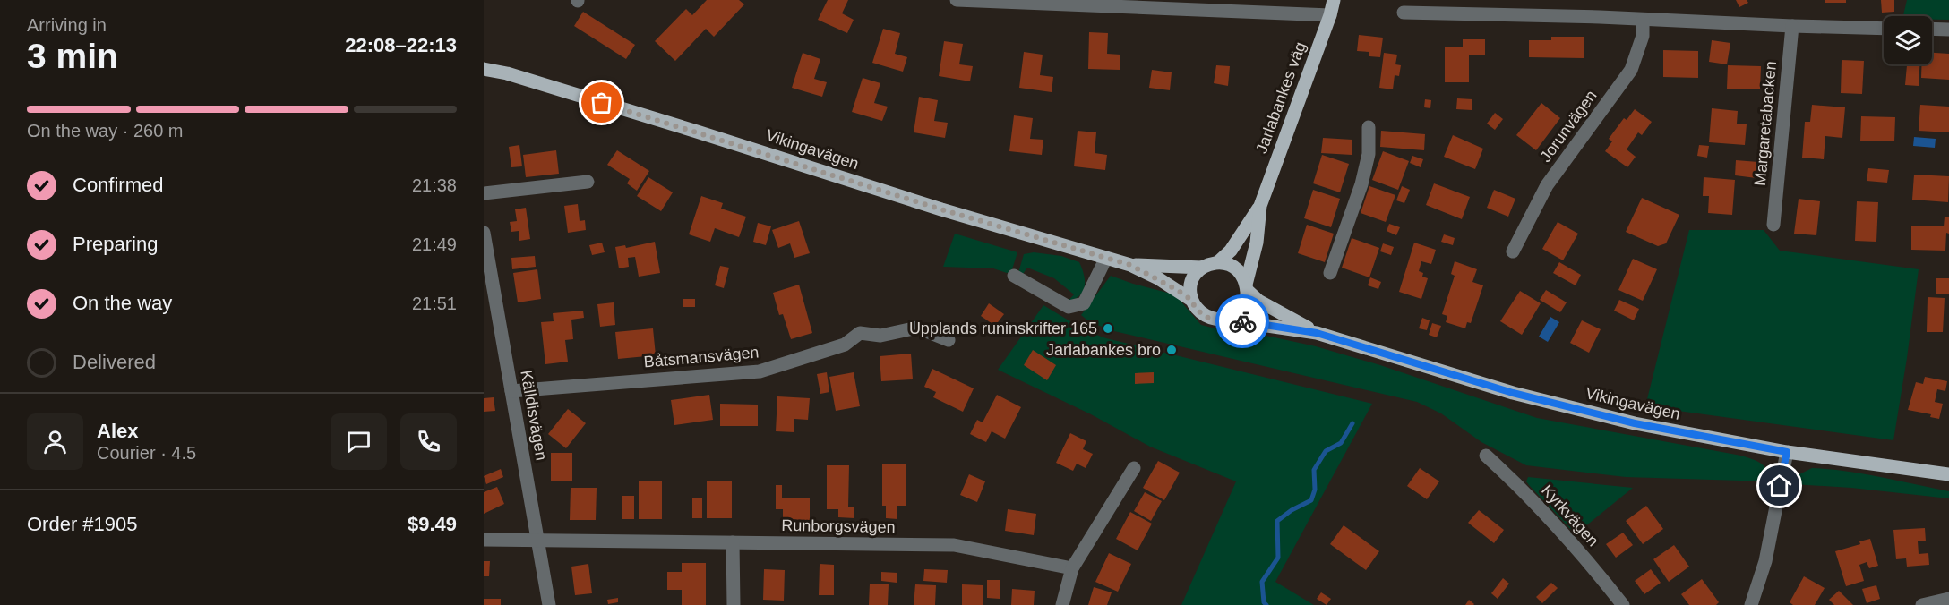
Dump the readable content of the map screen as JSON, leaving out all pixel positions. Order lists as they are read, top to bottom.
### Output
{
  "streets": {
    "main road": ["Jarlabankes väg", "Vikingavägen"],
    "street": [
      "Margaretabacken",
      "Jorunvägen",
      "Båtsmansvägen",
      "Källdisvägen",
      "Kyrkvägen",
      "Runborgsvägen"
    ]
  },
  "crossings": [
    ["Jarlabankes väg", "Vikingavägen"],
    ["Båtsmansvägen", "Källdisvägen"],
    ["Källdisvägen", "Runborgsvägen"]
  ],
  "places": ["Upplands runinskrifter 165", "Jarlabankes bro"],
  "page": {
    "heading": ["3 min", "Arriving in", "22:08–22:13"],
    "panel": [
      "Alex",
      "Courier · 4.5",
      "Order #1905",
      "$9.49"
    ],
    "bar": "On the way · 260 m",
    "list": [
      ["Confirmed", "21:38"],
      ["Preparing", "21:49"],
      ["On the way", "21:51"],
      "Delivered"
    ]
  }
}
